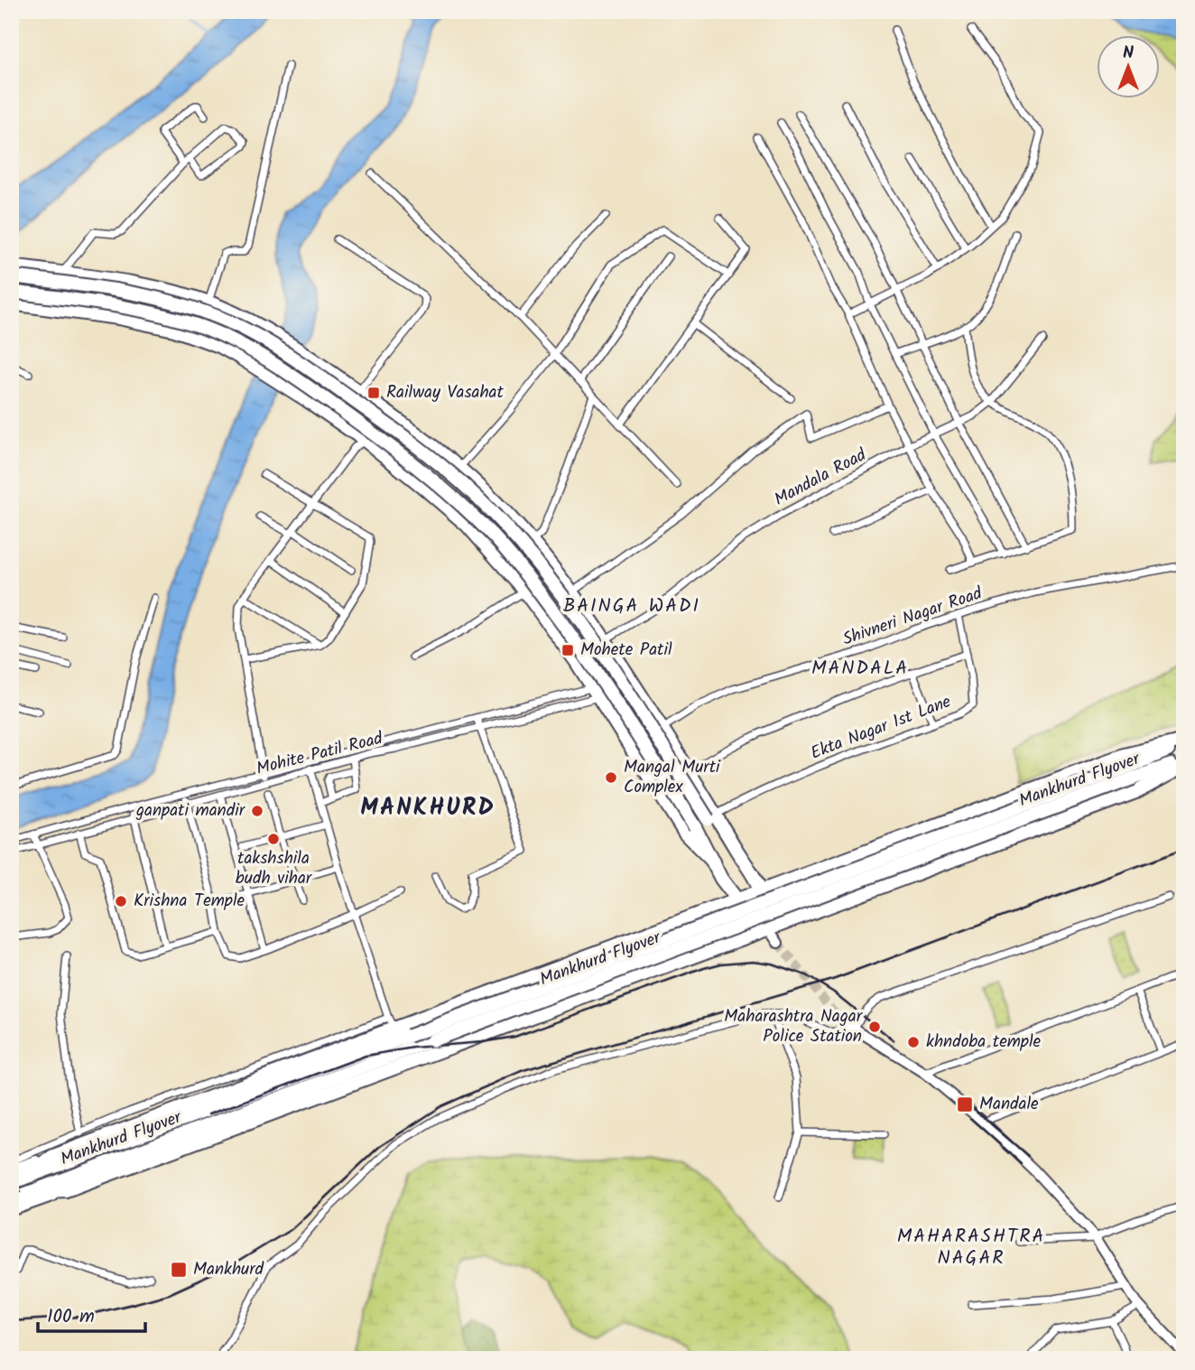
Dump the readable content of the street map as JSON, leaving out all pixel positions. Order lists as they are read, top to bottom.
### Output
{
  "streets": {
    "highway": ["Mankhurd Flyover"],
    "street": [
      "Mandala Road",
      "Shivneri Nagar Road",
      "Ekta Nagar 1st Lane",
      "Mohite Patil Road"
    ]
  },
  "crossings": [
    ["Shivneri Nagar Road", "Ekta Nagar 1st Lane"]
  ],
  "districts": [
    "BAINGA WADI",
    "MANDALA",
    "MANKHURD",
    "MAHARASHTRA NAGAR"
  ],
  "places": {
    "transit": [
      "Railway Vasahat",
      "Mohete Patil",
      "Mandale",
      "Mankhurd"
    ],
    "other": [
      "Mangal Murti Complex",
      "ganpati mandir",
      "takshshila budh vihar",
      "Krishna Temple",
      "Maharashtra Nagar Police Station",
      "khndoba temple"
    ]
  },
  "scale_bar": "100 m",
  "north": "top"
}
